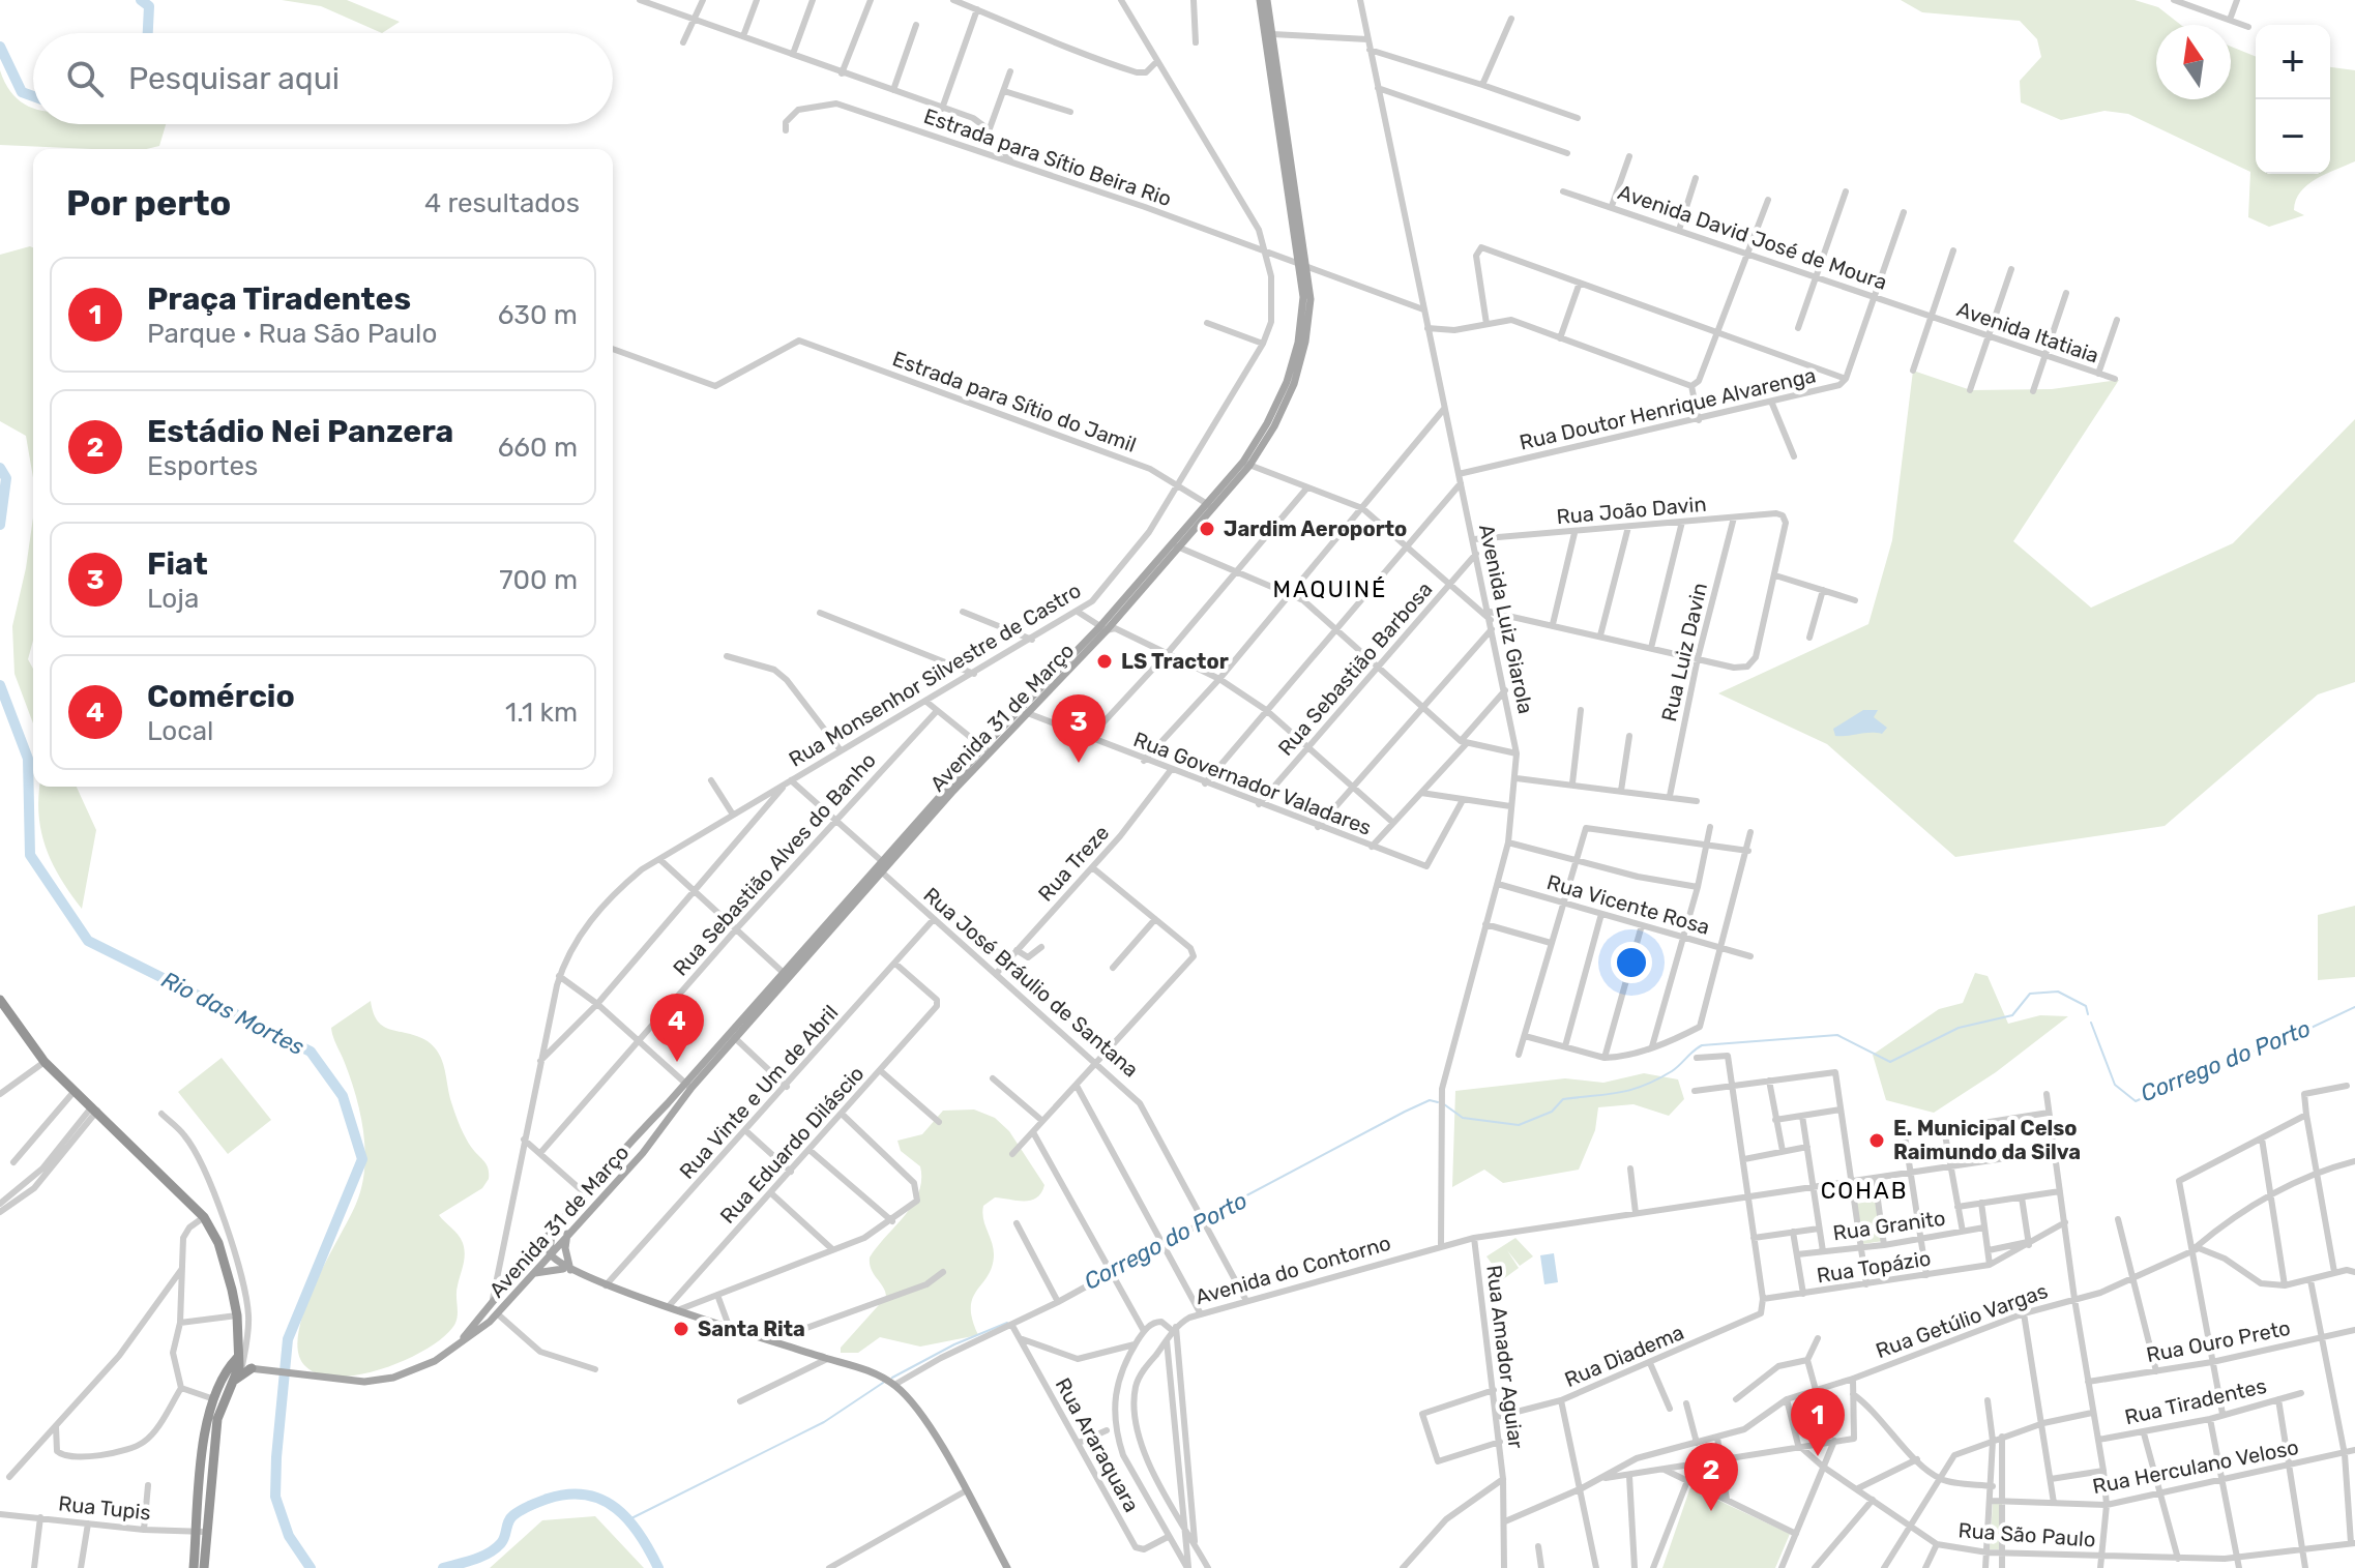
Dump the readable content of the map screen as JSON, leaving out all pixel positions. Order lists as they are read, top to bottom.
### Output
{
  "streets": {
    "main road": ["Avenida 31 de Março"],
    "street": [
      "Estrada para Sítio Beira Rio",
      "Avenida David José de Moura",
      "Avenida Itatiaia",
      "Estrada para Sítio do Jamil",
      "Rua Doutor Henrique Alvarenga",
      "Rua João Davin",
      "Avenida Luiz Giarola",
      "Rua Luiz Davin",
      "Rua Sebastião Barbosa",
      "Rua Monsenhor Silvestre de Castro",
      "Rua Governador Valadares",
      "Rua Treze",
      "Rua Sebastião Alves do Banho",
      "Rua Vicente Rosa",
      "Rua José Bráulio de Santana",
      "Rua Vinte e Um de Abril",
      "Rua Eduardo Diláscio",
      "Rua Granito",
      "Rua Topázio",
      "Avenida do Contorno",
      "Rua Getúlio Vargas",
      "Rua Ouro Preto",
      "Rua Diadema",
      "Rua Amador Aguiar",
      "Rua Tiradentes",
      "Rua Araraquara",
      "Rua Herculano Veloso",
      "Rua Tupis",
      "Rua São Paulo"
    ]
  },
  "crossings": [
    ["Estrada para Sítio Beira Rio", "Avenida Luiz Giarola"],
    ["Estrada para Sítio Beira Rio", "Rua Monsenhor Silvestre de Castro"],
    ["Estrada para Sítio Beira Rio", "Avenida 31 de Março"],
    ["Avenida David José de Moura", "Avenida Itatiaia"],
    ["Avenida David José de Moura", "Rua Doutor Henrique Alvarenga"],
    ["Estrada para Sítio do Jamil", "Rua Monsenhor Silvestre de Castro"],
    ["Estrada para Sítio do Jamil", "Avenida 31 de Março"],
    ["Rua Doutor Henrique Alvarenga", "Avenida Luiz Giarola"],
    ["Rua João Davin", "Avenida Luiz Giarola"],
    ["Rua João Davin", "Rua Luiz Davin"],
    ["Avenida Luiz Giarola", "Rua Sebastião Barbosa"],
    ["Avenida Luiz Giarola", "Rua Vicente Rosa"],
    ["Avenida Luiz Giarola", "Avenida do Contorno"],
    ["Rua Sebastião Barbosa", "Rua Governador Valadares"],
    ["Rua Monsenhor Silvestre de Castro", "Avenida 31 de Março"],
    ["Rua Monsenhor Silvestre de Castro", "Rua José Bráulio de Santana"],
    ["Avenida 31 de Março", "Rua Governador Valadares"],
    ["Avenida 31 de Março", "Rua José Bráulio de Santana"],
    ["Rua Governador Valadares", "Rua Treze"],
    ["Rua Treze", "Rua José Bráulio de Santana"],
    ["Rua Sebastião Alves do Banho", "Rua José Bráulio de Santana"],
    ["Rua José Bráulio de Santana", "Rua Vinte e Um de Abril"],
    ["Rua José Bráulio de Santana", "Avenida do Contorno"],
    ["Rua Vinte e Um de Abril", "Rua Eduardo Diláscio"],
    ["Rua Topázio", "Rua Diadema"],
    ["Avenida do Contorno", "Rua Amador Aguiar"],
    ["Rua Getúlio Vargas", "Rua Amador Aguiar"],
    ["Rua Diadema", "Rua Amador Aguiar"]
  ],
  "districts": ["MAQUINÉ", "COHAB"],
  "water": ["Rio das Mortes", "Corrego do Porto"],
  "places": [
    "Jardim Aeroporto",
    "LS Tractor",
    "E. Municipal Celso Raimundo da Silva",
    "Santa Rita"
  ],
  "north": "top",
  "page": {
    "map_buttons": ["+", "−"],
    "search": "Pesquisar aqui",
    "heading": ["Por perto", "4 resultados"],
    "list": [
      {
        "mark": "1",
        "name": "Praça Tiradentes",
        "note": "Parque · Rua São Paulo",
        "value": "630 m"
      },
      {
        "mark": "2",
        "name": "Estádio Nei Panzera",
        "note": "Esportes",
        "value": "660 m"
      },
      {
        "mark": "3",
        "name": "Fiat",
        "note": "Loja",
        "value": "700 m"
      },
      {
        "mark": "4",
        "name": "Comércio",
        "note": "Local",
        "value": "1.1 km"
      }
    ],
    "pins": [
      "3",
      "4",
      "1",
      "2"
    ]
  }
}
